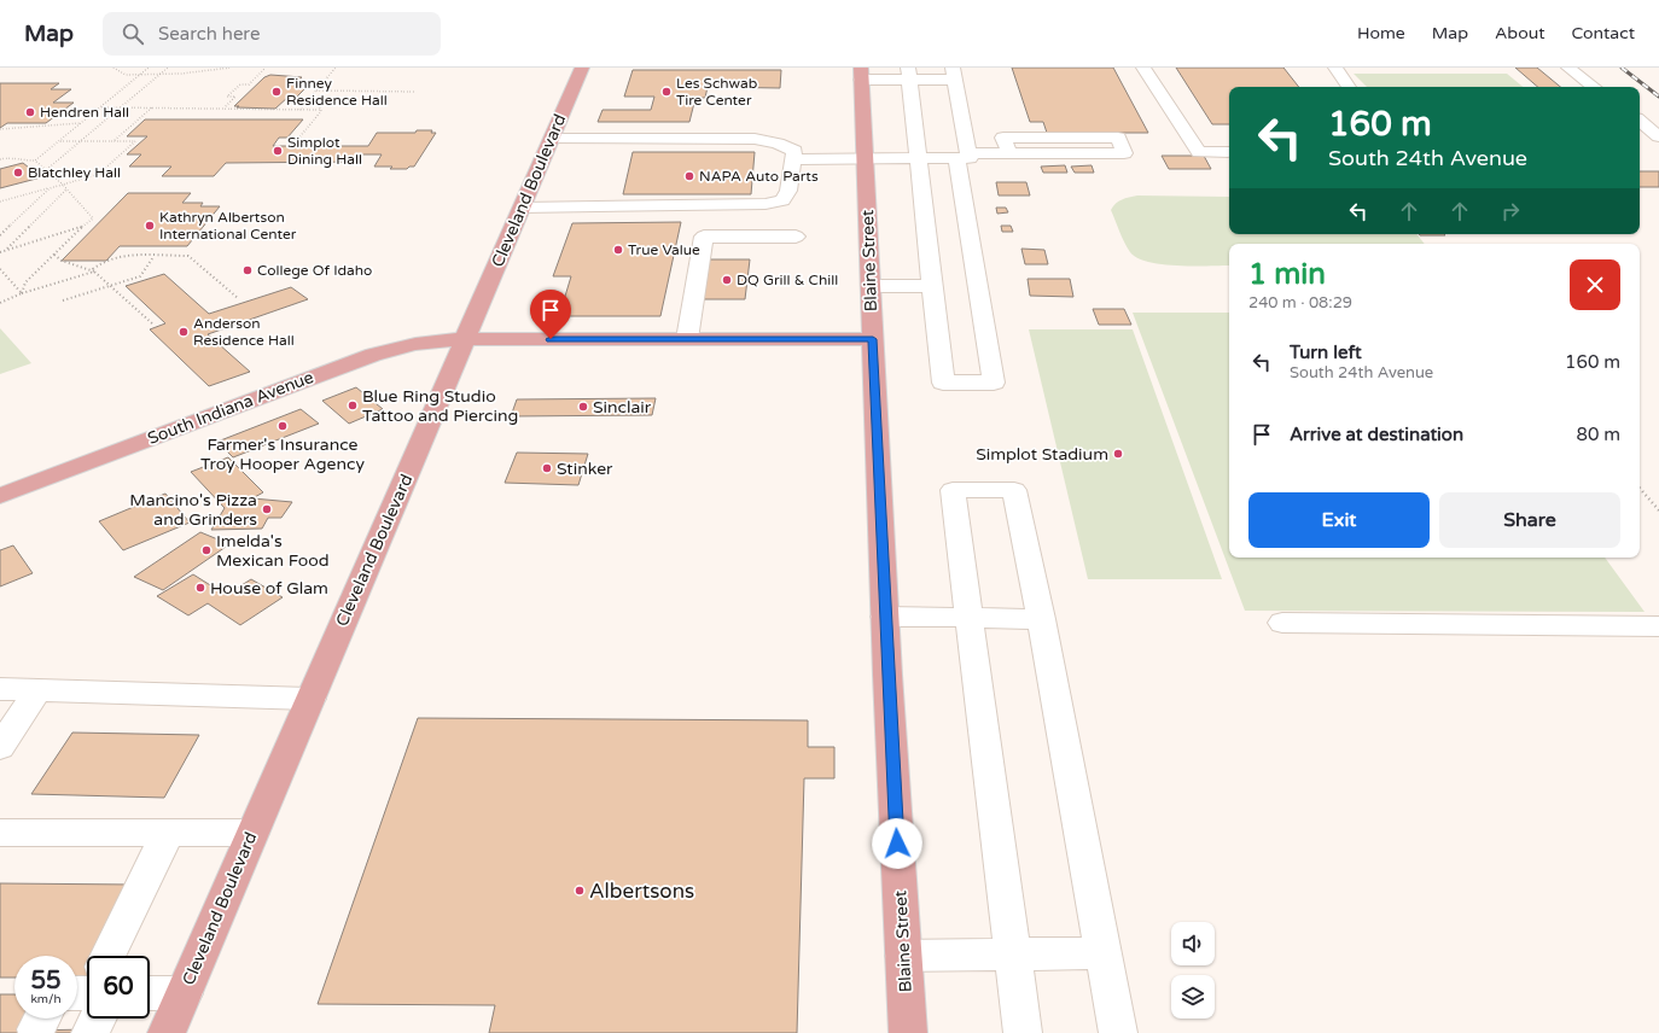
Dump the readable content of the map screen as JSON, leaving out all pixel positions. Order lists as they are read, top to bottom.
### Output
{
  "streets": {
    "main road": ["Cleveland Boulevard", "Blaine Street", "South Indiana Avenue"]
  },
  "crossings": [
    ["Cleveland Boulevard", "South Indiana Avenue"],
    ["Blaine Street", "South Indiana Avenue"]
  ],
  "places": [
    "Finney Residence Hall",
    "Les Schwab Tire Center",
    "Hendren Hall",
    "Simplot Dining Hall",
    "Blatchley Hall",
    "NAPA Auto Parts",
    "Kathryn Albertson International Center",
    "True Value",
    "College Of Idaho",
    "DQ Grill & Chill",
    "Anderson Residence Hall",
    "Blue Ring Studio Tattoo and Piercing",
    "Sinclair",
    "Farmer's Insurance Troy Hooper Agency",
    "Simplot Stadium",
    "Stinker",
    "Mancino's Pizza and Grinders",
    "Imelda's Mexican Food",
    "House of Glam",
    "Albertsons"
  ],
  "page": {
    "header": "Map",
    "search": "Search here",
    "nav": [
      "Home",
      "Map",
      "About",
      "Contact"
    ],
    "turn": ["160 m", "South 24th Avenue"],
    "heading": ["1 min", "240 m · 08:29"],
    "list": [
      {
        "name": "Turn left",
        "note": "South 24th Avenue",
        "value": "160 m"
      },
      {
        "name": "Arrive at destination",
        "value": "80 m"
      }
    ],
    "buttons": ["Exit", "Share"],
    "speed": "55 km/h",
    "limit": "60"
  }
}
